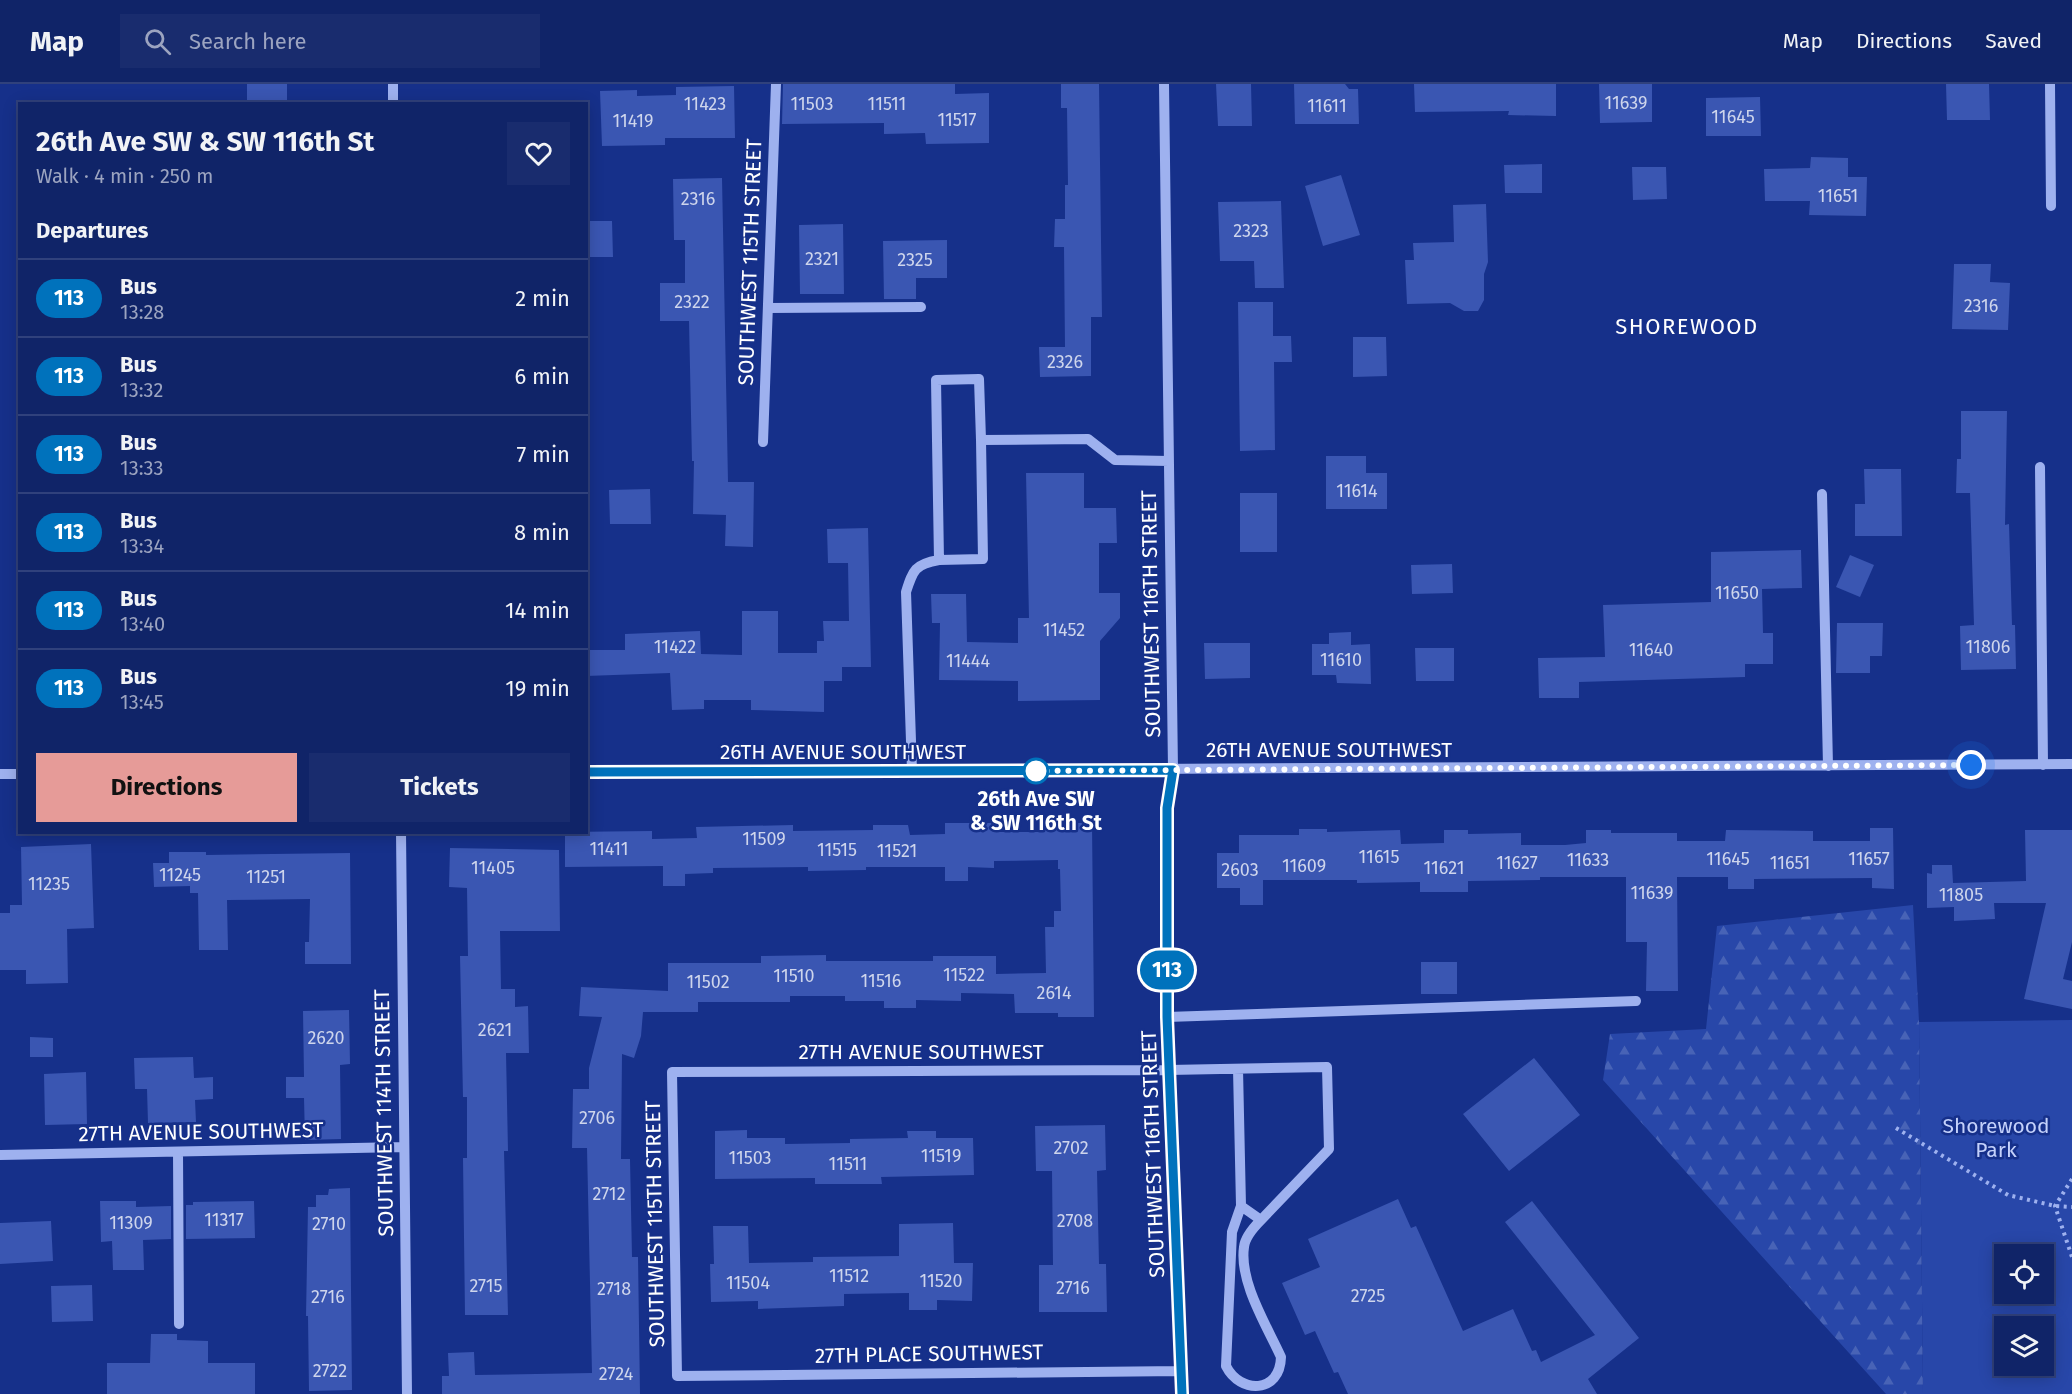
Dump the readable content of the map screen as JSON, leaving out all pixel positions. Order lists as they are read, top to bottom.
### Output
{
  "streets": {
    "street": [
      "SOUTHWEST 115TH STREET",
      "SOUTHWEST 116TH STREET",
      "26TH AVENUE SOUTHWEST",
      "27TH AVENUE SOUTHWEST",
      "SOUTHWEST 114TH STREET",
      "27TH PLACE SOUTHWEST"
    ]
  },
  "crossings": [
    ["SOUTHWEST 115TH STREET", "27TH AVENUE SOUTHWEST"],
    ["SOUTHWEST 115TH STREET", "27TH PLACE SOUTHWEST"],
    ["SOUTHWEST 116TH STREET", "26TH AVENUE SOUTHWEST"],
    ["SOUTHWEST 116TH STREET", "27TH AVENUE SOUTHWEST"],
    ["SOUTHWEST 116TH STREET", "27TH PLACE SOUTHWEST"],
    ["27TH AVENUE SOUTHWEST", "SOUTHWEST 114TH STREET"]
  ],
  "districts": ["SHOREWOOD"],
  "parks": ["Shorewood Park"],
  "places": ["26th Ave SW & SW 116th St"],
  "lines": ["bus line 113"],
  "house_numbers": [
    "11639",
    "11423",
    "11503",
    "11511",
    "11611",
    "11645",
    "11517",
    "11419",
    "11651",
    "2316",
    "2323",
    "2321",
    "2325",
    "2322",
    "2316",
    "2326",
    "11614",
    "11650",
    "11452",
    "11422",
    "11806",
    "11640",
    "11610",
    "11444",
    "11509",
    "11411",
    "11515",
    "11521",
    "11615",
    "11645",
    "11657",
    "11633",
    "11627",
    "11651",
    "11609",
    "11405",
    "11621",
    "2603",
    "11245",
    "11251",
    "11235",
    "11639",
    "11805",
    "11522",
    "11510",
    "11516",
    "11502",
    "2614",
    "2621",
    "2620",
    "2706",
    "2702",
    "11519",
    "11503",
    "11511",
    "2712",
    "11317",
    "2708",
    "11309",
    "2710",
    "11512",
    "11520",
    "11504",
    "2715",
    "2716",
    "2718",
    "2725",
    "2716",
    "2722",
    "2724"
  ],
  "page": {
    "header": "Map",
    "search": "Search here",
    "nav": ["Map", "Directions", "Saved"],
    "on_map": "113",
    "heading": [
      ["26th Ave SW & SW 116th St", "Walk · 4 min · 250 m"],
      "Departures"
    ],
    "list": [
      {
        "mark": "113",
        "name": "Bus",
        "note": "13:28",
        "value": "2 min"
      },
      {
        "mark": "113",
        "name": "Bus",
        "note": "13:32",
        "value": "6 min"
      },
      {
        "mark": "113",
        "name": "Bus",
        "note": "13:33",
        "value": "7 min"
      },
      {
        "mark": "113",
        "name": "Bus",
        "note": "13:34",
        "value": "8 min"
      },
      {
        "mark": "113",
        "name": "Bus",
        "note": "13:40",
        "value": "14 min"
      },
      {
        "mark": "113",
        "name": "Bus",
        "note": "13:45",
        "value": "19 min"
      }
    ],
    "buttons": ["Directions", "Tickets"]
  }
}
